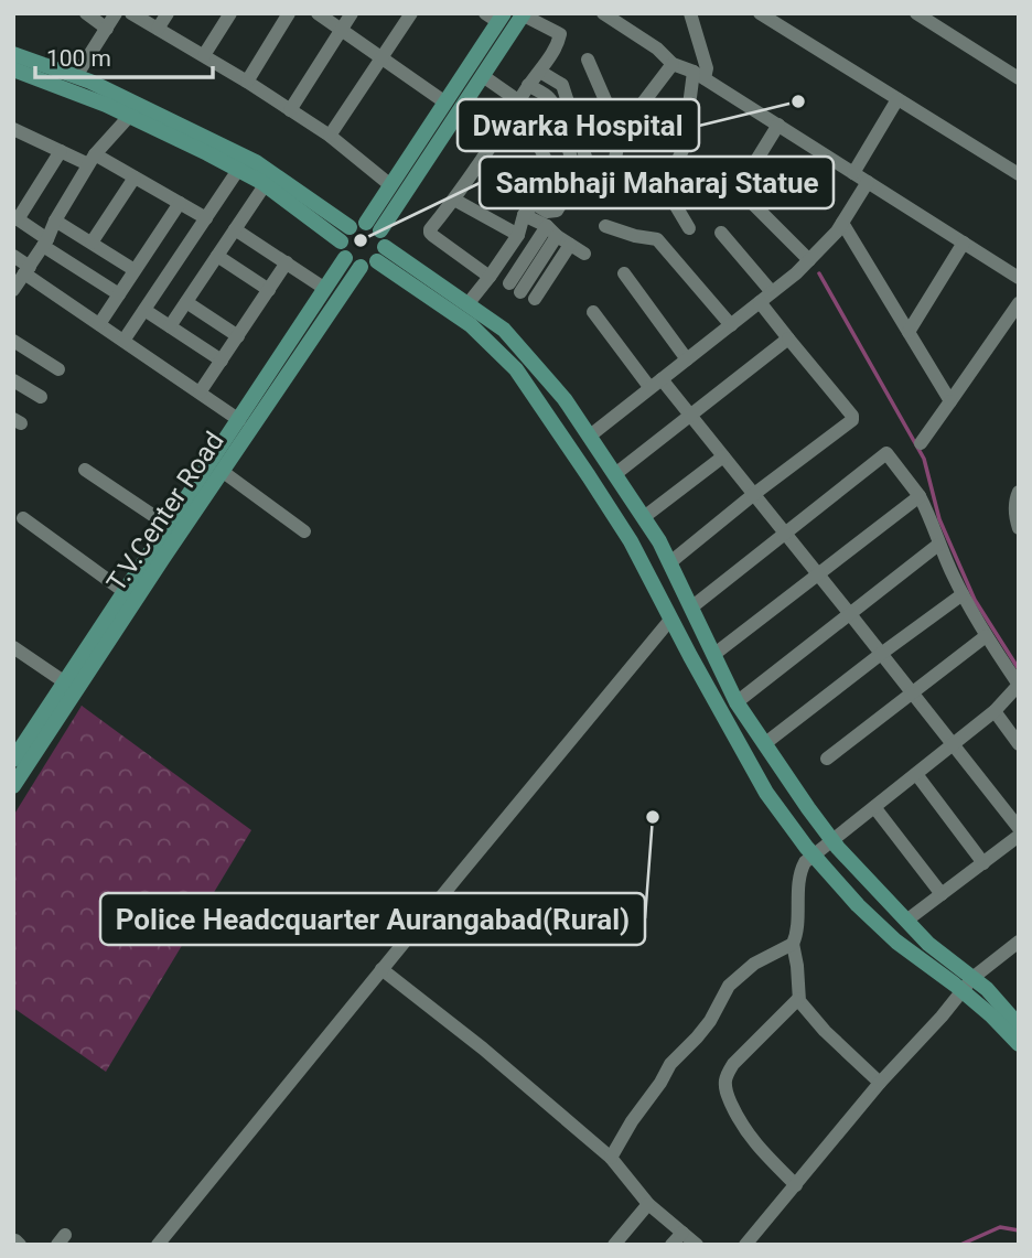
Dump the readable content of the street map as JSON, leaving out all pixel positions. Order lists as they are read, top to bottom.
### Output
{
  "streets": {
    "street": ["T.V.Center Road"]
  },
  "places": ["Dwarka Hospital", "Sambhaji Maharaj Statue", "Police Headcquarter Aurangabad(Rural)"],
  "scale_bar": "100 m"
}
